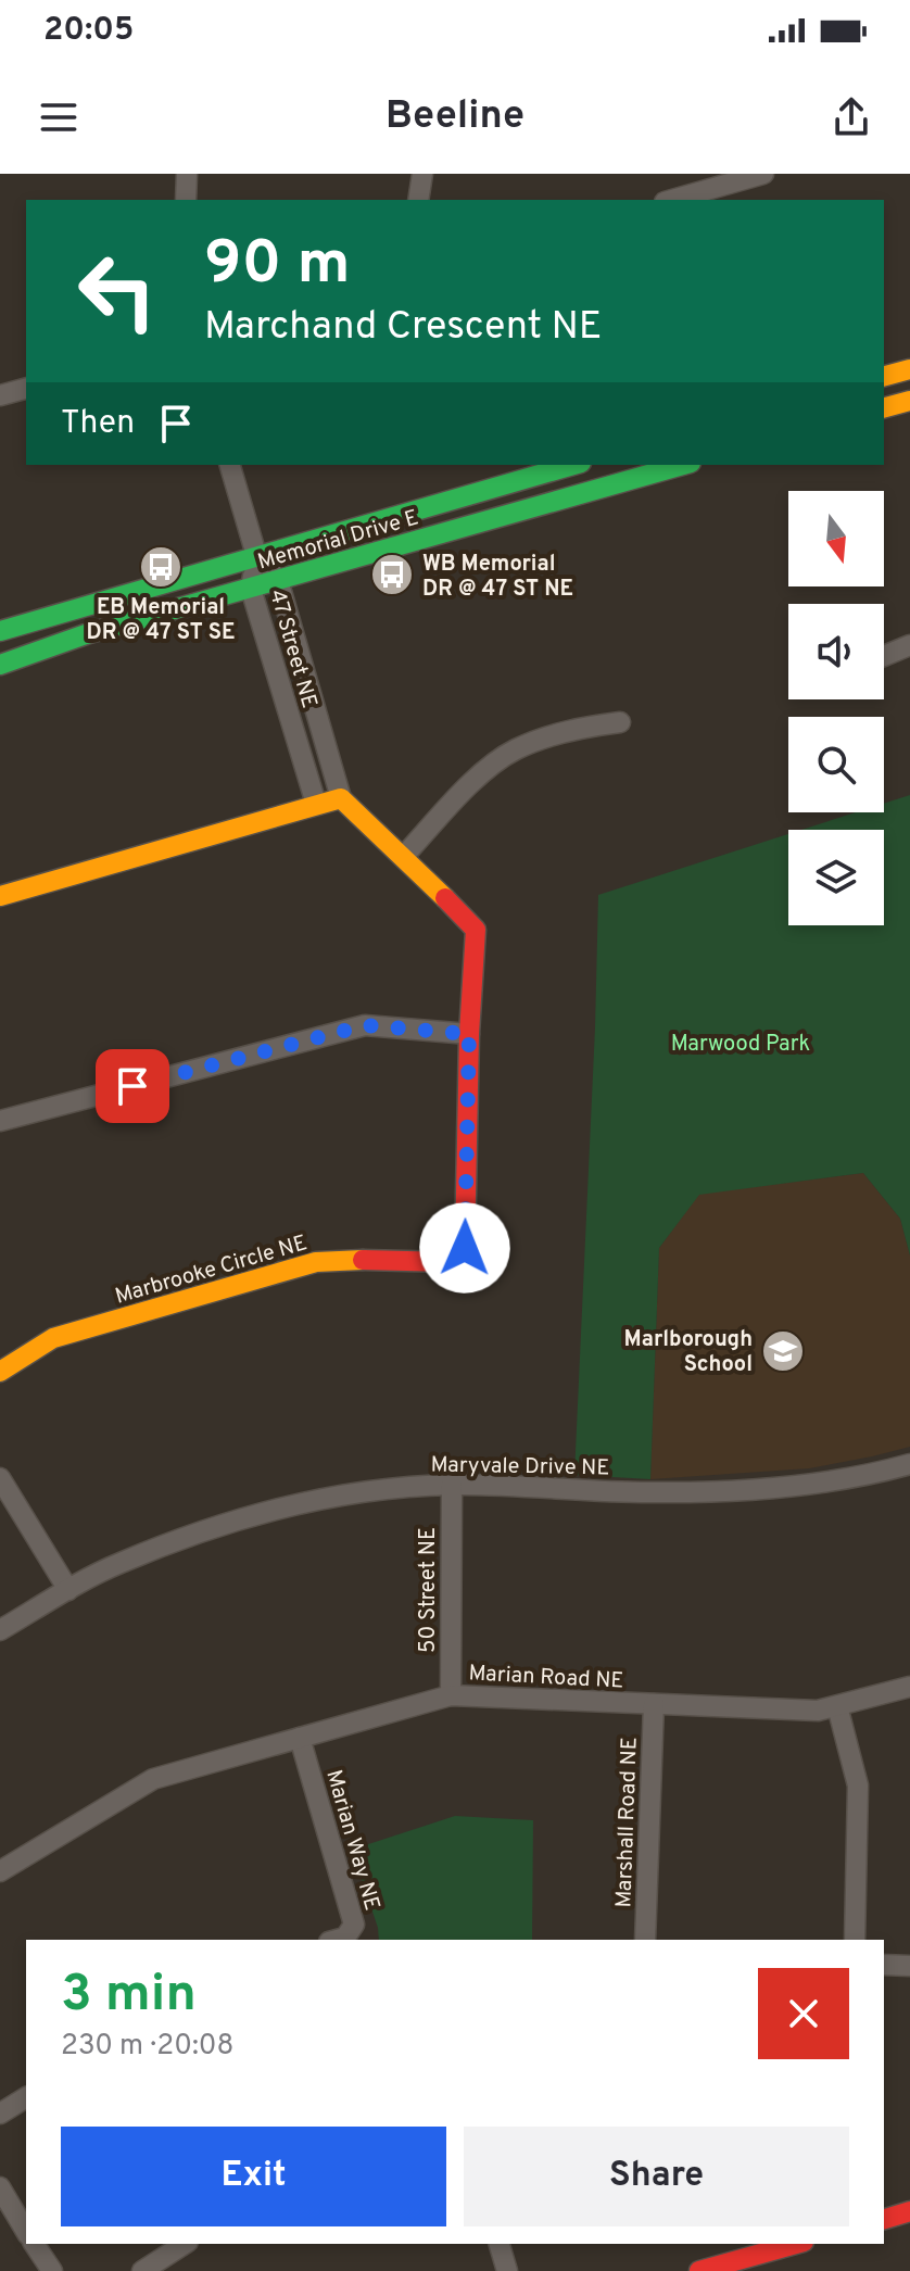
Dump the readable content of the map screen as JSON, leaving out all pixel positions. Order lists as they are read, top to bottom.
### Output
{
  "streets": {
    "street": [
      "Memorial Drive E",
      "47 Street NE",
      "Marbrooke Circle NE",
      "Maryvale Drive NE",
      "50 Street NE",
      "Marian Road NE",
      "Marshall Road NE",
      "Marian Way NE"
    ]
  },
  "crossings": [
    ["Memorial Drive E", "47 Street NE"],
    ["47 Street NE", "Marbrooke Circle NE"],
    ["Maryvale Drive NE", "50 Street NE"],
    ["50 Street NE", "Marian Road NE"],
    ["Marian Road NE", "Marshall Road NE"],
    ["Marian Road NE", "Marian Way NE"]
  ],
  "parks": ["Marwood Park"],
  "places": {
    "bus stop": ["EB Memorial DR @ 47 ST SE", "WB Memorial DR @ 47 ST NE"],
    "school or university": ["Marlborough School"]
  },
  "north": "bottom",
  "page": {
    "status": "20:05",
    "header": "Beeline",
    "turn": ["90 m", "Marchand Crescent NE"],
    "then": "Then",
    "heading": ["3 min", "230 m · 20:08"],
    "buttons": ["Exit", "Share"]
  }
}
